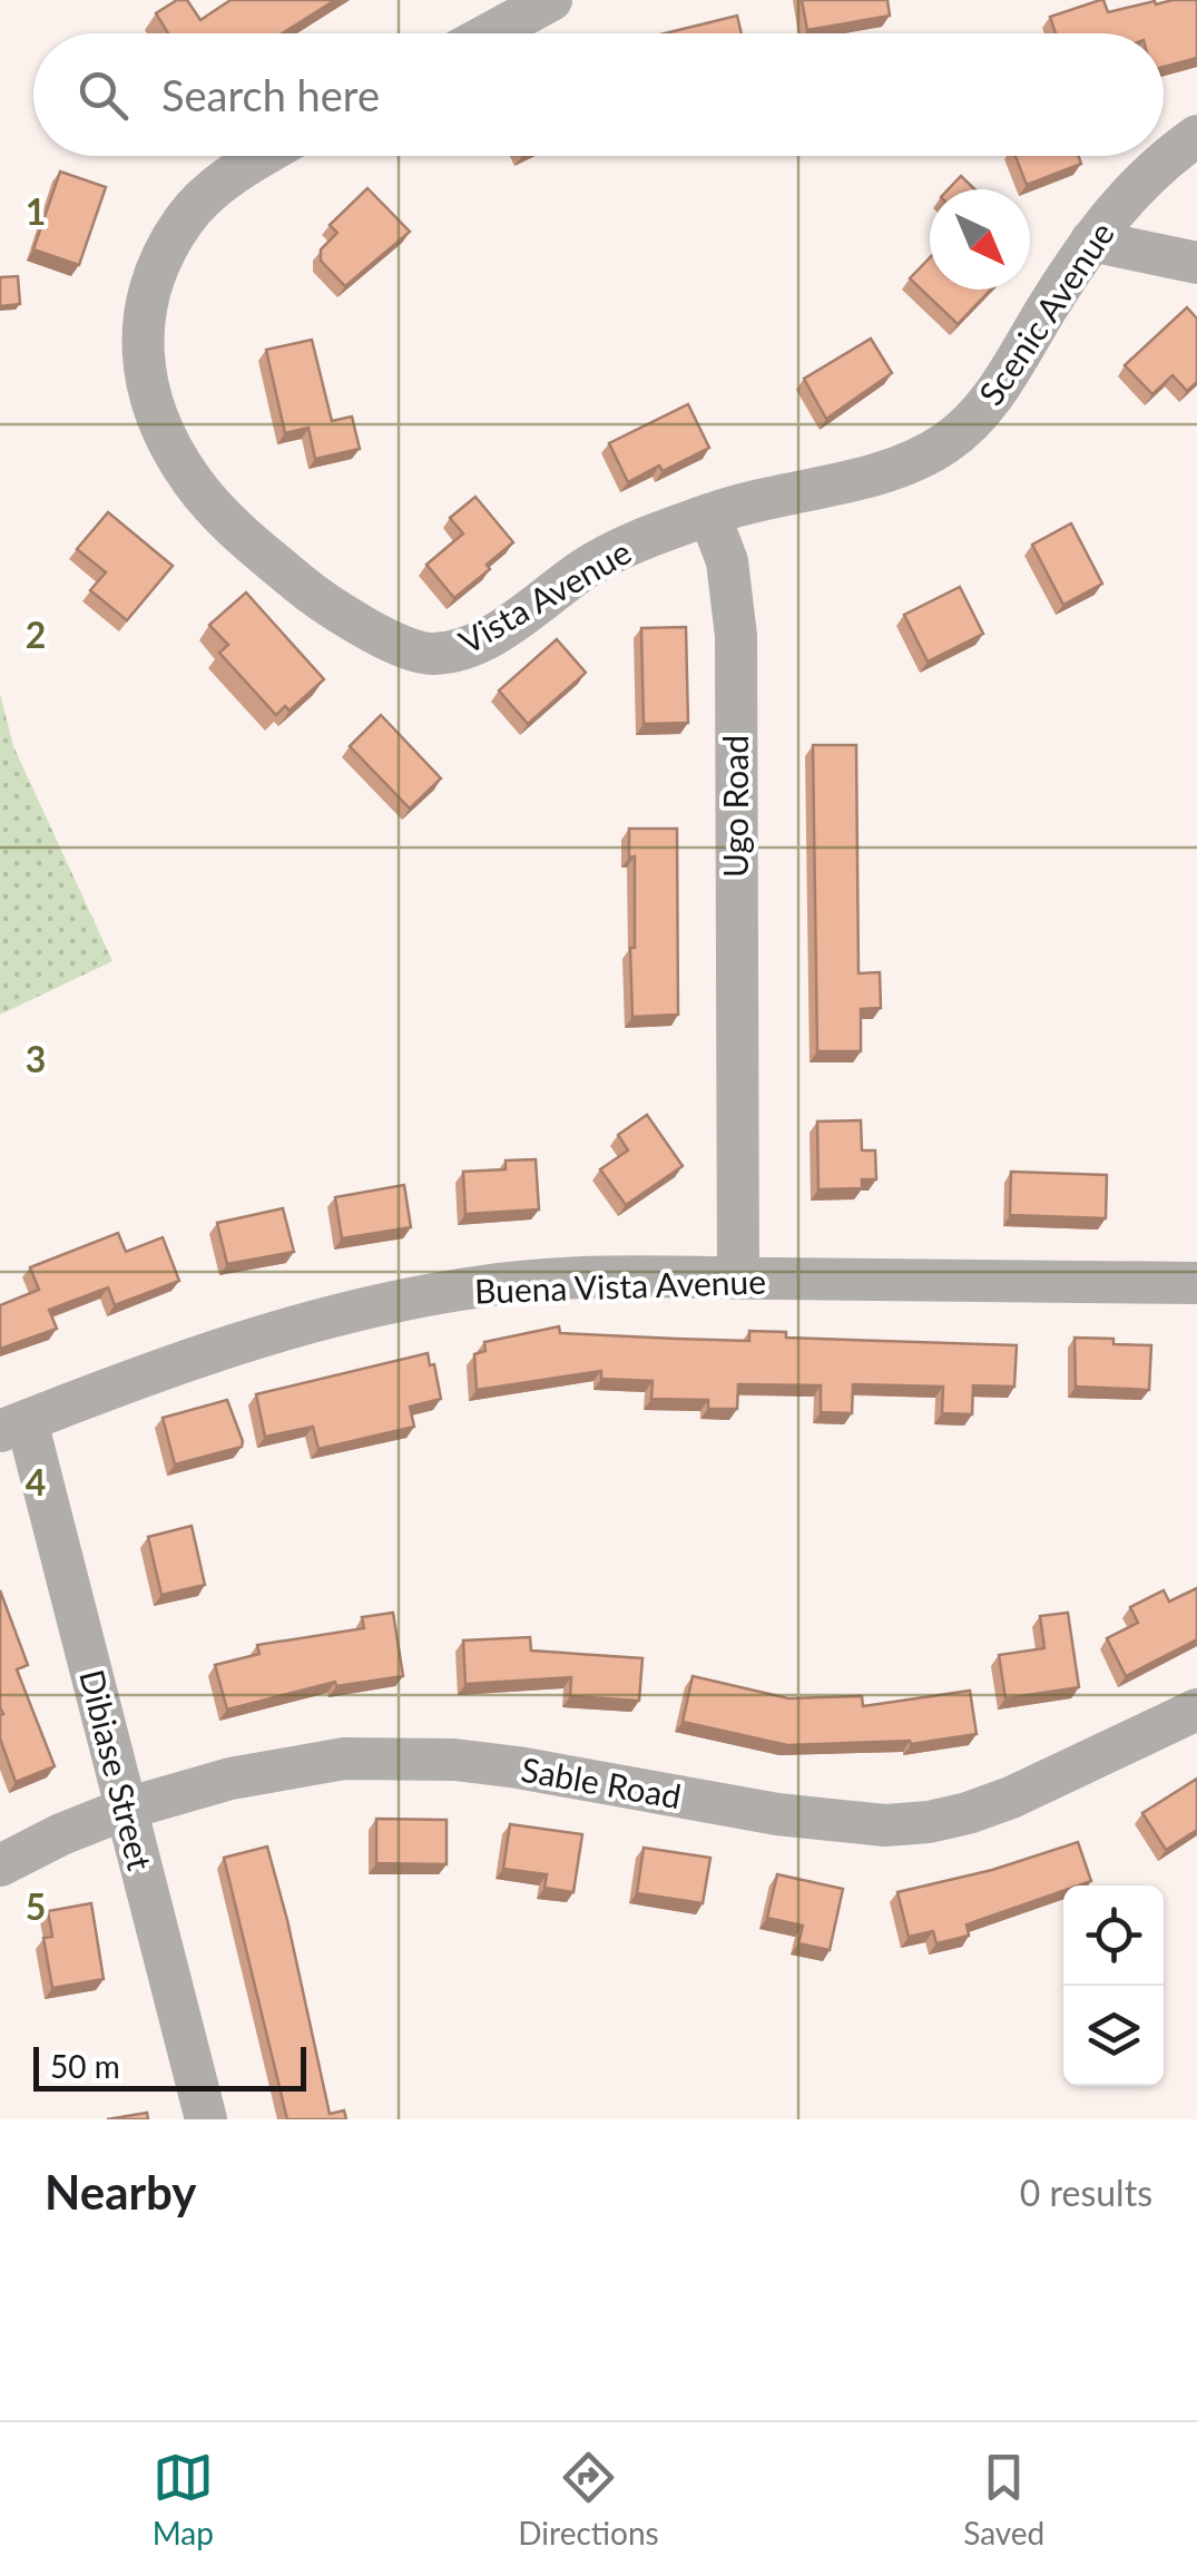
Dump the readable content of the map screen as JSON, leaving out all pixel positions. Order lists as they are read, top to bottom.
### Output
{
  "streets": {
    "street": [
      "Scenic Avenue",
      "Vista Avenue",
      "Ugo Road",
      "Buena Vista Avenue",
      "Dibiase Street",
      "Sable Road"
    ]
  },
  "crossings": [
    ["Scenic Avenue", "Vista Avenue"],
    ["Scenic Avenue", "Ugo Road"],
    ["Vista Avenue", "Ugo Road"],
    ["Ugo Road", "Buena Vista Avenue"],
    ["Buena Vista Avenue", "Dibiase Street"],
    ["Dibiase Street", "Sable Road"]
  ],
  "scale_bar": "50 m",
  "north": "bottom right",
  "page": {
    "search": "Search here",
    "scale": "50 m",
    "heading": ["Nearby", "0 results"],
    "nav": ["Map", "Directions", "Saved"]
  },
  "grid": {
    "rows": [
      "1",
      "2",
      "3",
      "4",
      "5"
    ]
  }
}
